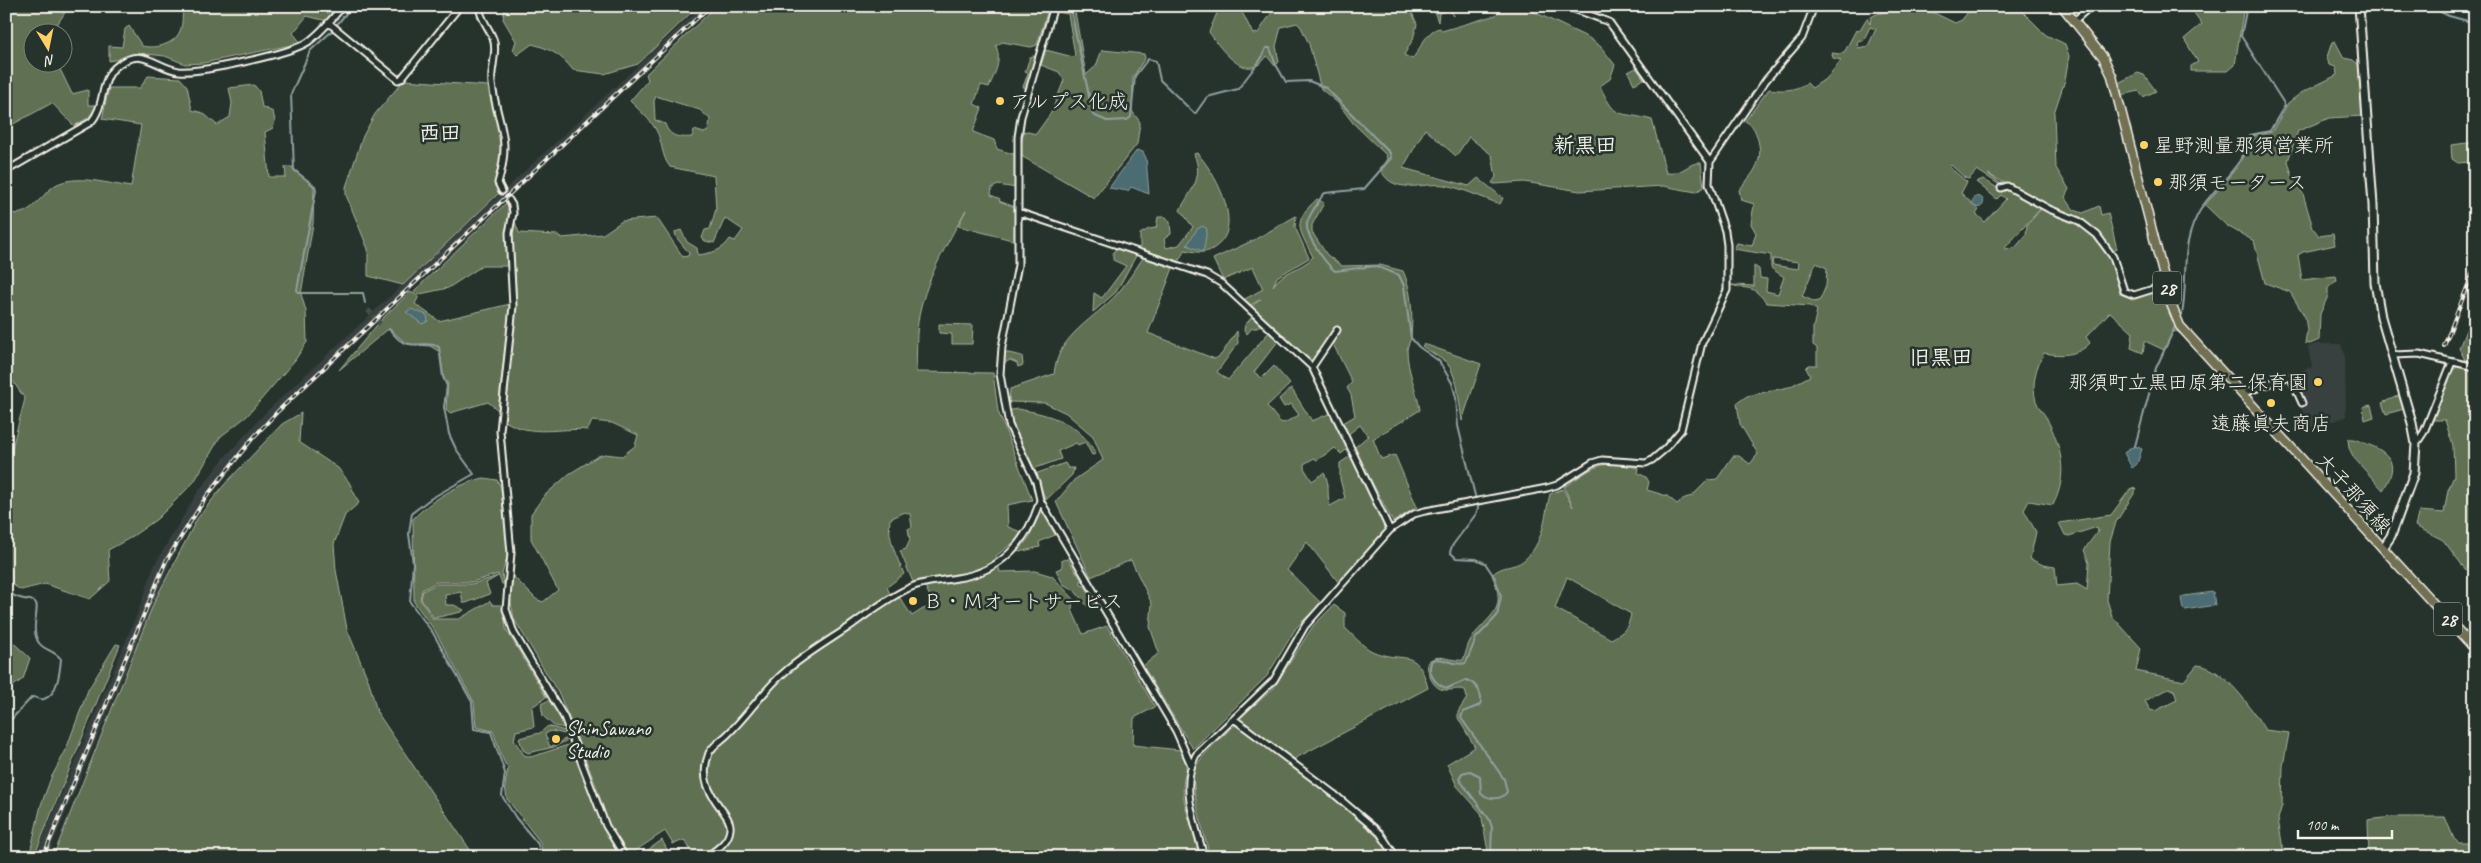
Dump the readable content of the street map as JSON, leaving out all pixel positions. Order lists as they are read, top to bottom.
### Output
{
  "streets": {
    "main road": ["28", "大子那須線"]
  },
  "districts": ["西田", "新黒田", "旧黒田"],
  "places": [
    "アルプス化成",
    "星野測量那須営業所",
    "那須モータース",
    "那須町立黒田原第二保育園",
    "遠藤眞夫商店",
    "Ｂ・Ｍオートサービス",
    "ShinSawano Studio"
  ],
  "scale_bar": "100 m",
  "north": "bottom"
}
